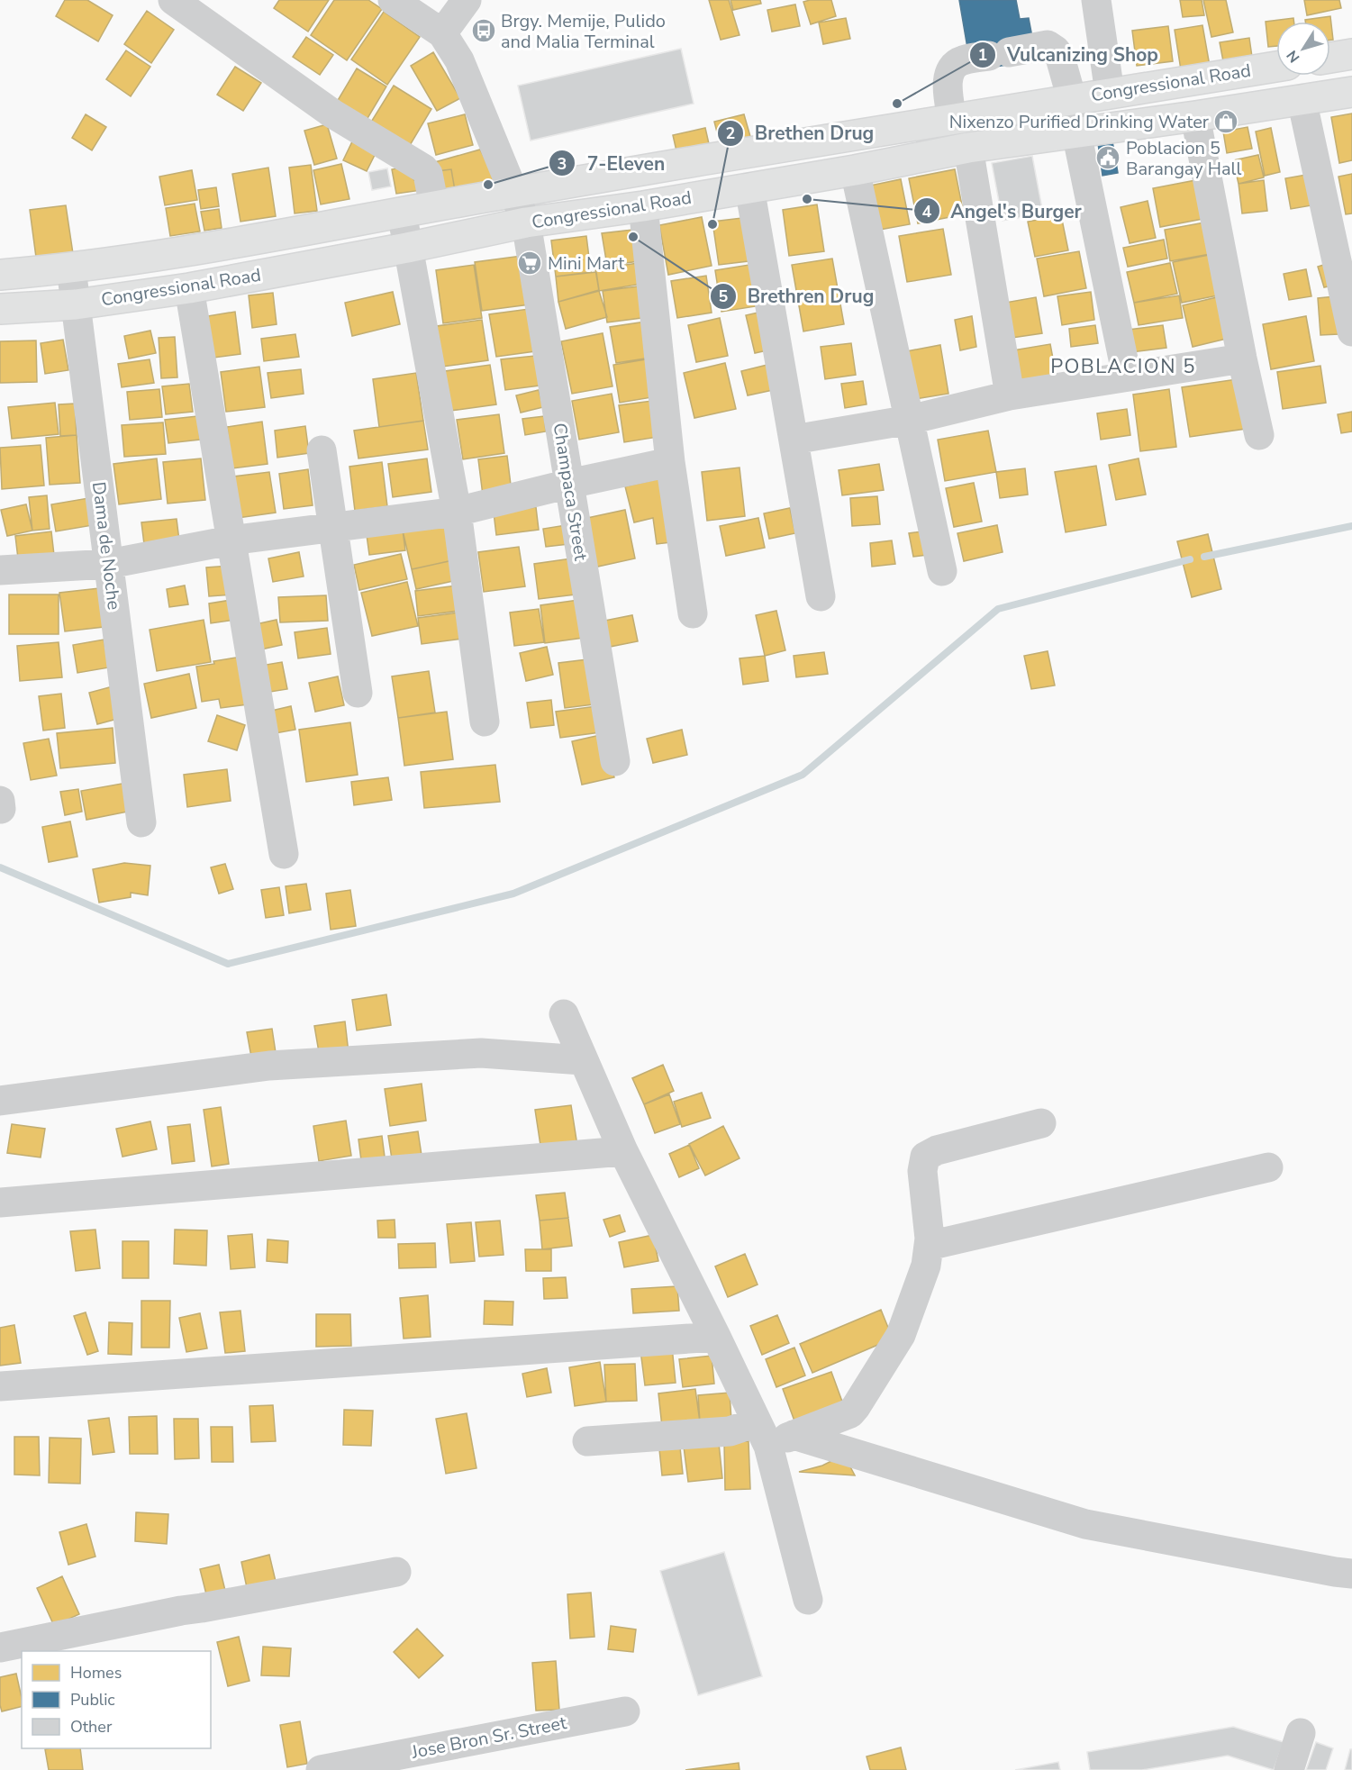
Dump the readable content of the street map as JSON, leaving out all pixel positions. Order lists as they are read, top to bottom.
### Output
{
  "streets": {
    "main road": ["Congressional Road"],
    "street": ["Champaca Street", "Dama de Noche", "Jose Bron Sr. Street"]
  },
  "crossings": [
    ["Congressional Road", "Champaca Street"],
    ["Congressional Road", "Dama de Noche"]
  ],
  "districts": ["POBLACION 5"],
  "places": {
    "bus stop": ["Brgy. Memije, Pulido and Malia Terminal"],
    "other": [
      "Vulcanizing Shop",
      "7-Eleven",
      "Angel's Burger",
      "Brethen Drug",
      "Brethren Drug"
    ],
    "shop": ["Nixenzo Purified Drinking Water"],
    "public building": ["Poblacion 5 Barangay Hall"],
    "supermarket": ["Mini Mart"]
  },
  "legend": ["Homes", "Public", "Other"],
  "north": "bottom left"
}
